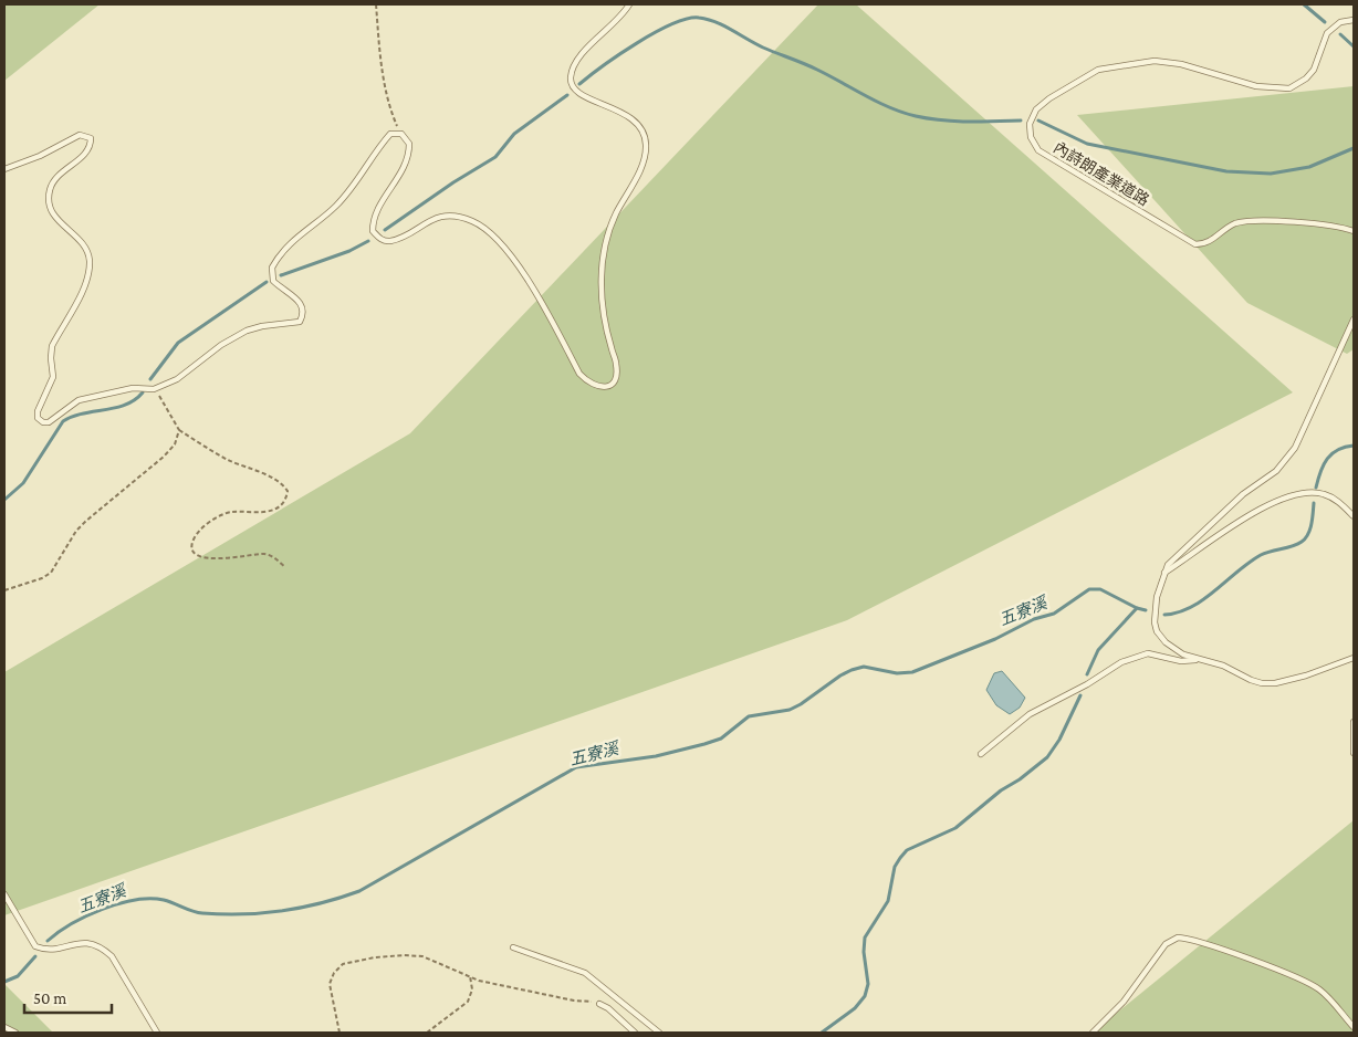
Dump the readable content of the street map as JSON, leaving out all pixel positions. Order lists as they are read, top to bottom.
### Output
{
  "streets": {
    "lane": ["內詩朗產業道路"]
  },
  "water": ["五寮溪"],
  "scale_bar": "50 m"
}
